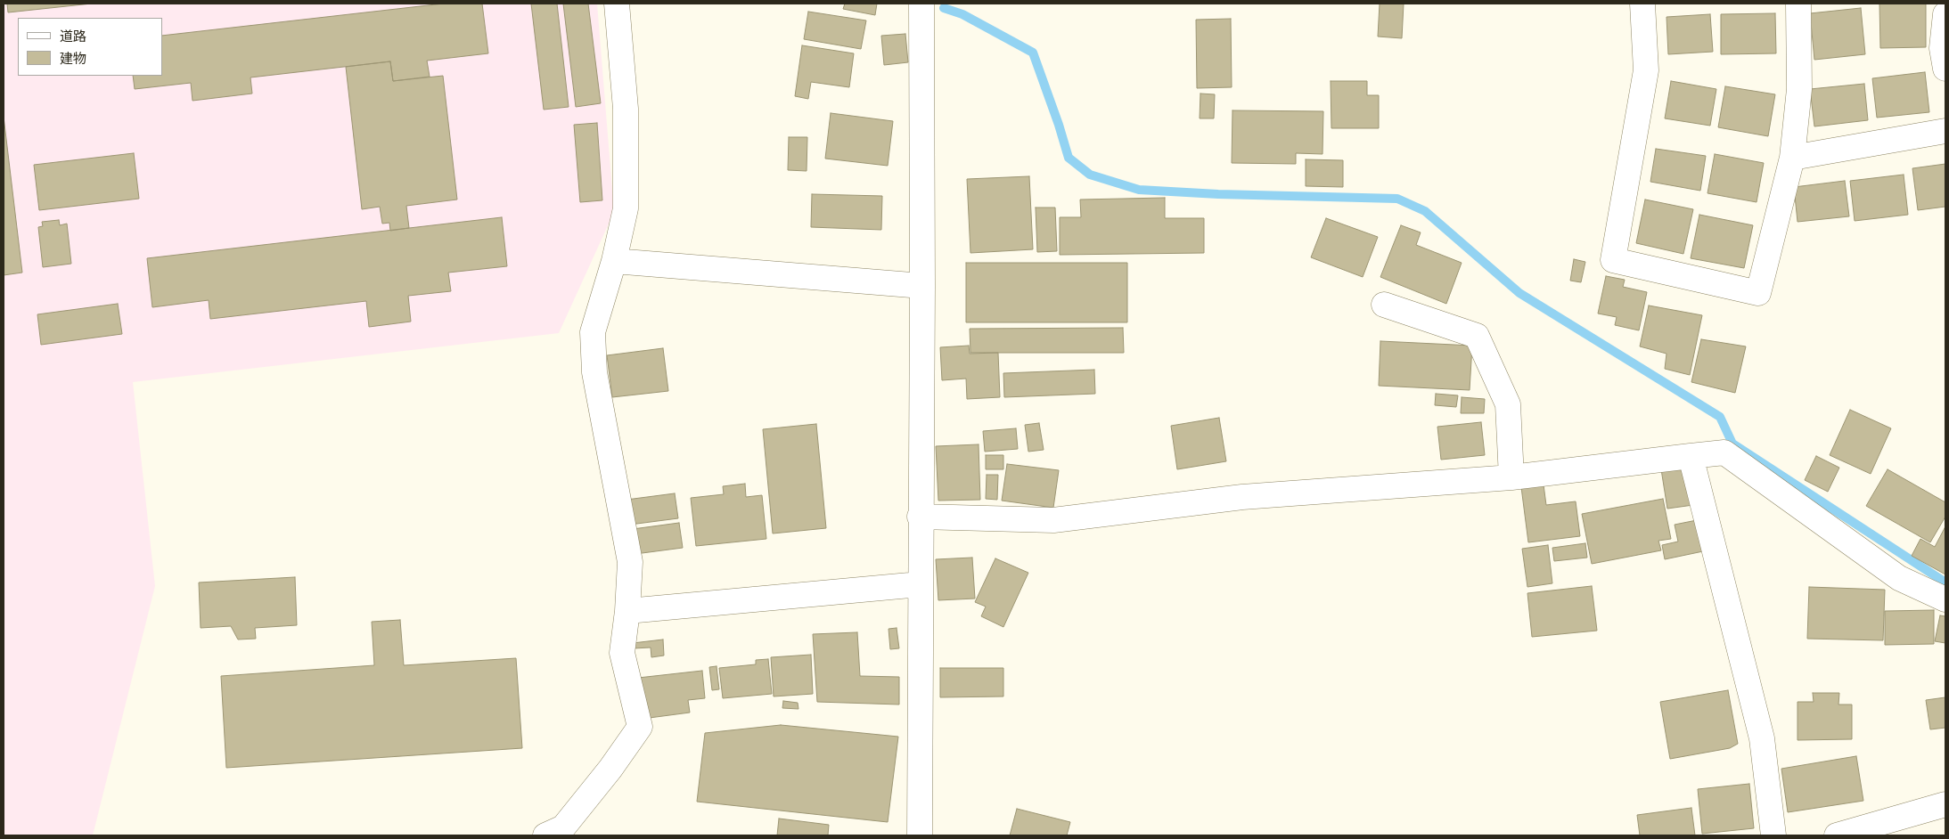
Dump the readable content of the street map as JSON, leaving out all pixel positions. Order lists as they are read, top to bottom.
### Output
{
  "legend": ["道路", "建物"]
}
